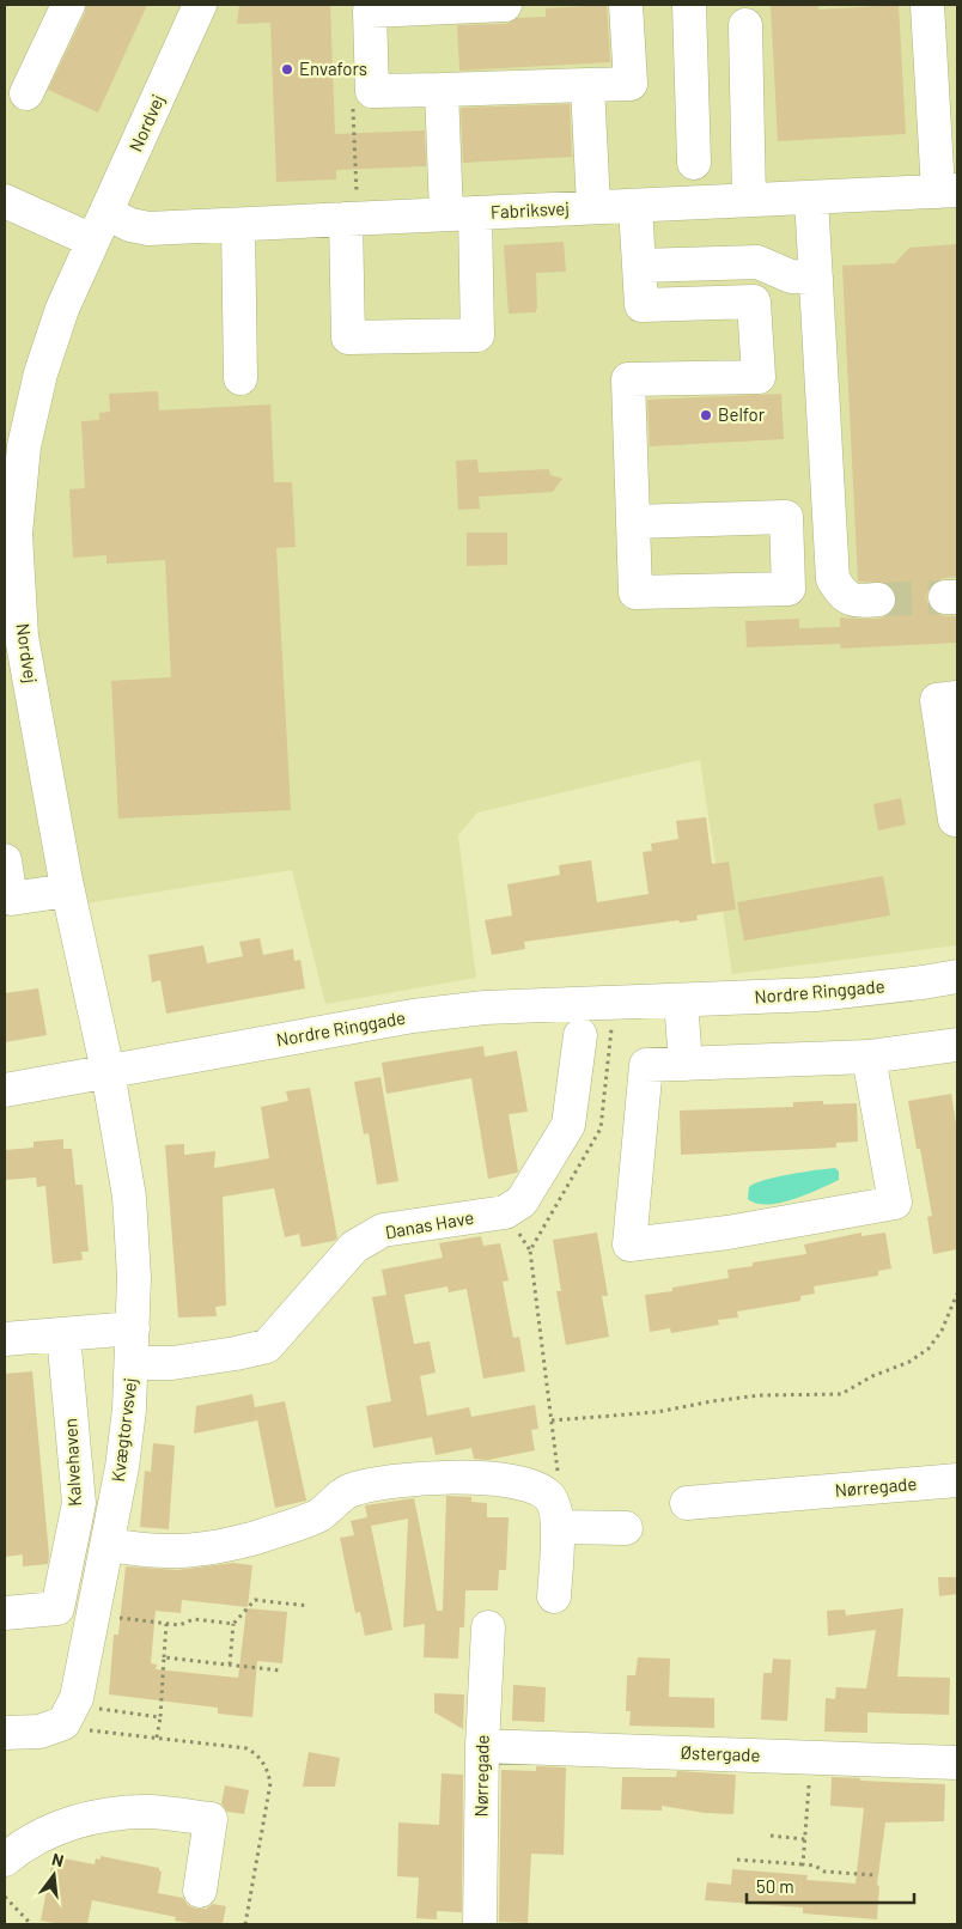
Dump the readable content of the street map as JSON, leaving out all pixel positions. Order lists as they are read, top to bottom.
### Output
{
  "streets": {
    "street": [
      "Nordvej",
      "Fabriksvej",
      "Nordre Ringgade",
      "Danas Have",
      "Kvægtorvsvej",
      "Kalvehaven",
      "Nørregade",
      "Østergade"
    ]
  },
  "crossings": [
    ["Nordvej", "Fabriksvej"],
    ["Nordvej", "Nordre Ringgade"],
    ["Nordvej", "Kvægtorvsvej"],
    ["Nordre Ringgade", "Kvægtorvsvej"],
    ["Danas Have", "Kvægtorvsvej"],
    ["Nørregade", "Østergade"]
  ],
  "places": ["Envafors", "Belfor"],
  "scale_bar": "50 m",
  "north": "top"
}
